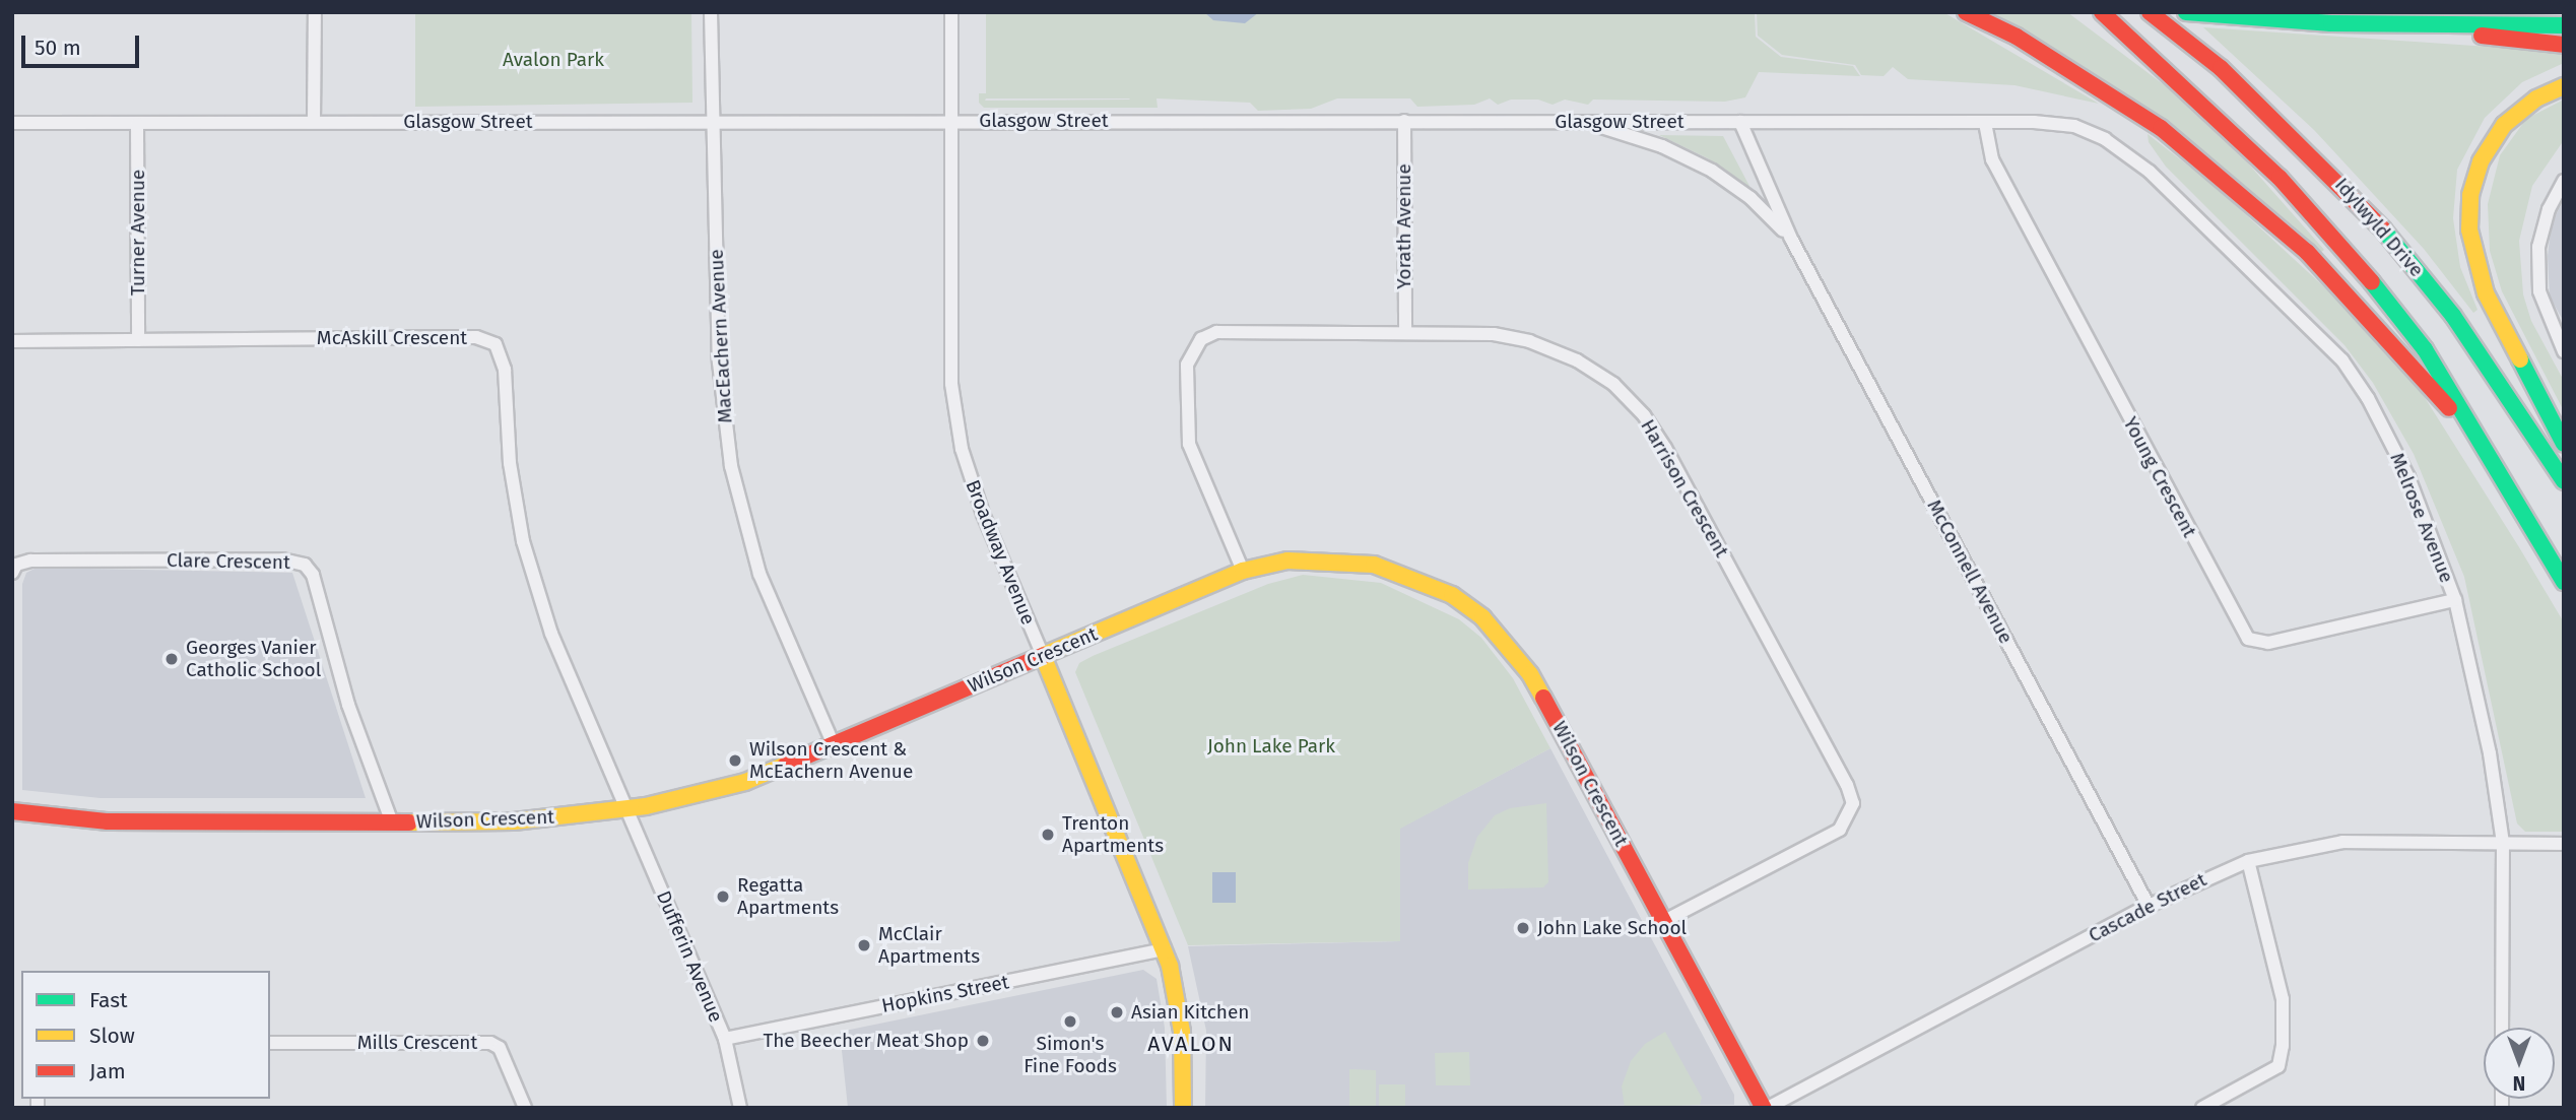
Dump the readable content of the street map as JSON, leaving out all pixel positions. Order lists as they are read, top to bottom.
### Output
{
  "streets": {
    "main road": ["Idylwyld Drive", "Broadway Avenue", "Wilson Crescent"],
    "street": [
      "Glasgow Street",
      "Yorath Avenue",
      "Turner Avenue",
      "MacEachern Avenue",
      "McAskill Crescent",
      "Young Crescent",
      "Harrison Crescent",
      "Melrose Avenue",
      "Clare Crescent",
      "McConnell Avenue",
      "Cascade Street",
      "Dufferin Avenue",
      "Hopkins Street",
      "Mills Crescent"
    ]
  },
  "crossings": [
    ["Glasgow Street", "Yorath Avenue"],
    ["Glasgow Street", "Turner Avenue"],
    ["Glasgow Street", "MacEachern Avenue"],
    ["Glasgow Street", "Young Crescent"],
    ["Glasgow Street", "Melrose Avenue"],
    ["Glasgow Street", "Broadway Avenue"],
    ["Glasgow Street", "McConnell Avenue"],
    ["Yorath Avenue", "Harrison Crescent"],
    ["Turner Avenue", "McAskill Crescent"],
    ["MacEachern Avenue", "Wilson Crescent"],
    ["McAskill Crescent", "Wilson Crescent"],
    ["McAskill Crescent", "Dufferin Avenue"],
    ["Young Crescent", "Melrose Avenue"],
    ["Harrison Crescent", "Wilson Crescent"],
    ["Melrose Avenue", "Cascade Street"],
    ["Broadway Avenue", "Wilson Crescent"],
    ["Broadway Avenue", "Hopkins Street"],
    ["Clare Crescent", "Wilson Crescent"],
    ["McConnell Avenue", "Cascade Street"],
    ["Wilson Crescent", "Cascade Street"],
    ["Wilson Crescent", "Dufferin Avenue"],
    ["Dufferin Avenue", "Hopkins Street"]
  ],
  "districts": ["AVALON"],
  "parks": ["Avalon Park", "John Lake Park"],
  "places": [
    "Georges Vanier Catholic School",
    "Wilson Crescent & McEachern Avenue",
    "Trenton Apartments",
    "Regatta Apartments",
    "John Lake School",
    "McClair Apartments",
    "Asian Kitchen",
    "Simon's Fine Foods",
    "The Beecher Meat Shop"
  ],
  "legend": ["Fast", "Slow", "Jam"],
  "scale_bar": "50 m",
  "north": "bottom"
}
